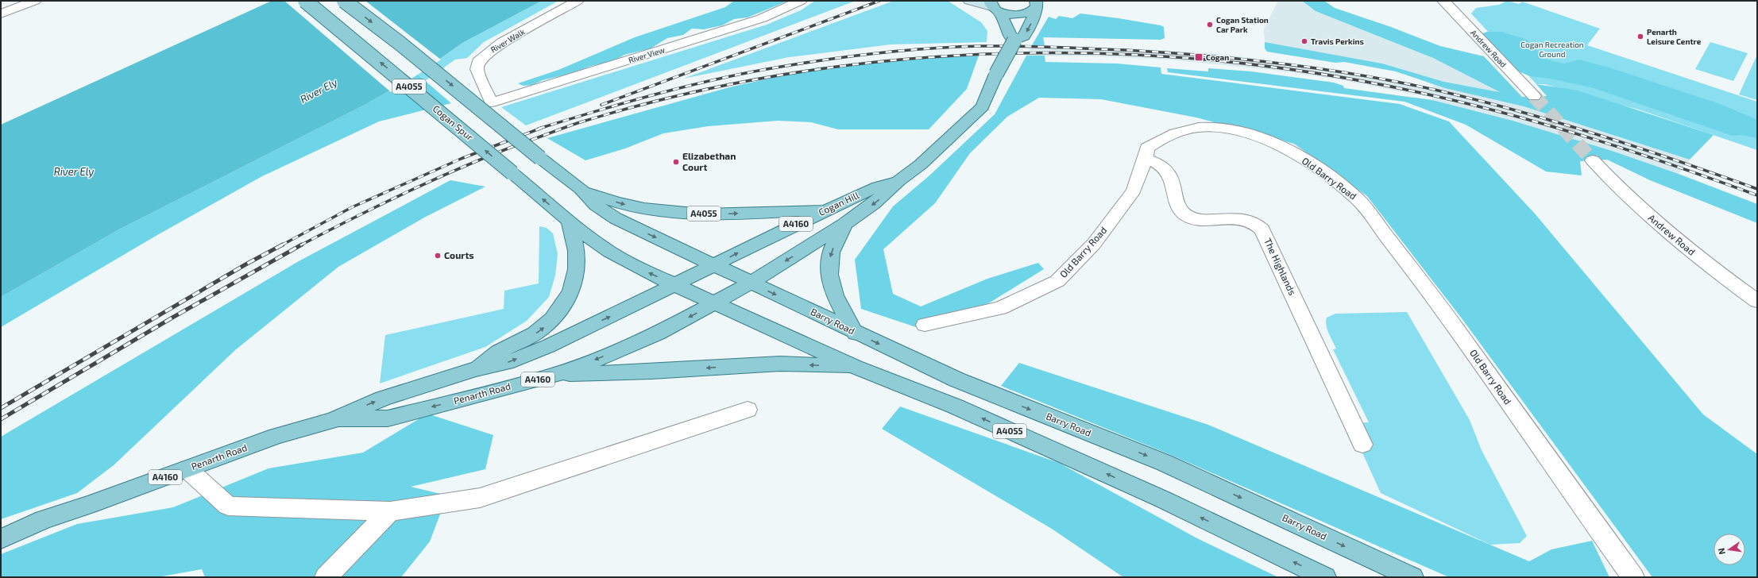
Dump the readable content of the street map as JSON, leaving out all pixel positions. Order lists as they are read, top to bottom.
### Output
{
  "streets": {
    "main road": [
      "A4055",
      "Cogan Spur",
      "Cogan Hill",
      "A4160",
      "Barry Road",
      "Penarth Road"
    ],
    "street": [
      "River Walk",
      "Andrew Road",
      "River View",
      "Old Barry Road",
      "The Highlands"
    ]
  },
  "crossings": [
    ["River Walk", "River View"],
    ["A4055", "Cogan Spur"],
    ["A4055", "Cogan Hill"],
    ["A4055", "Barry Road"],
    ["A4055", "Penarth Road"],
    ["Old Barry Road", "The Highlands"],
    ["Cogan Hill", "Barry Road"],
    ["Cogan Hill", "Penarth Road"]
  ],
  "water": ["River Ely"],
  "parks": ["Cogan Recreation Ground"],
  "places": {
    "other": [
      "Cogan Station Car Park",
      "Penarth Leisure Centre",
      "Travis Perkins",
      "Elizabethan Court",
      "Courts"
    ],
    "transit": ["Cogan"]
  },
  "north": "left"
}
